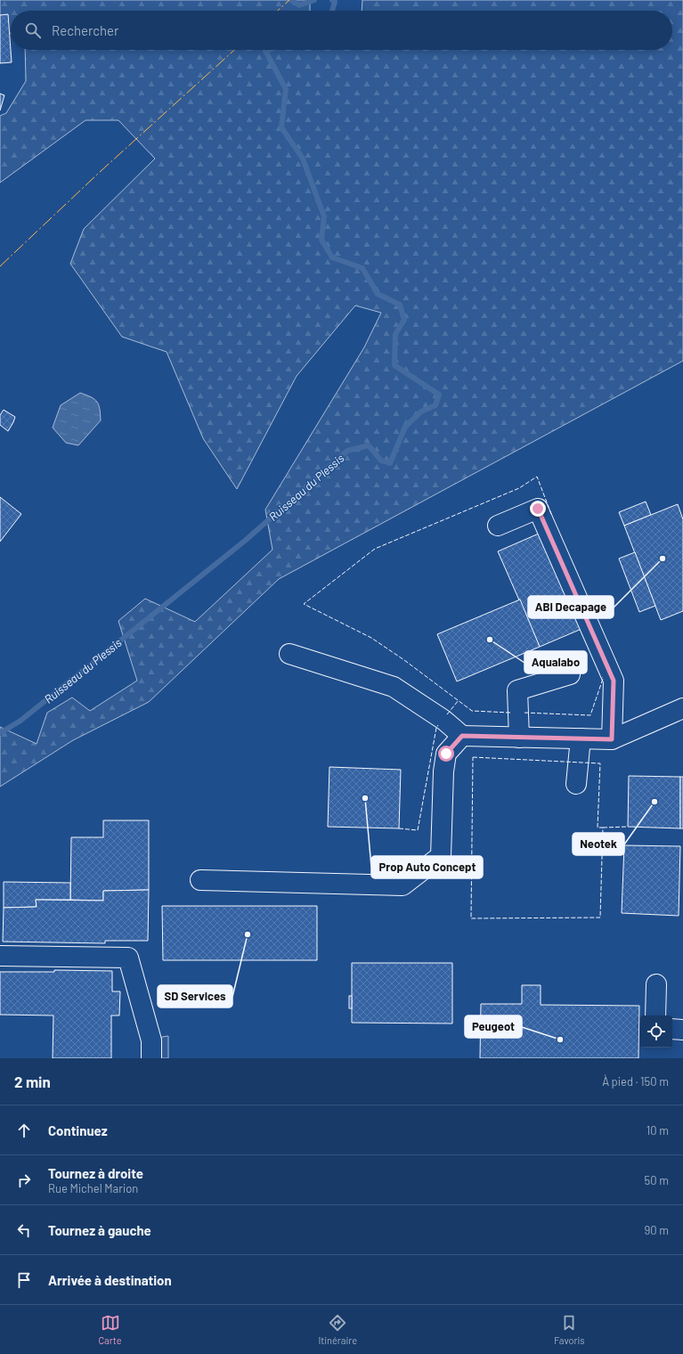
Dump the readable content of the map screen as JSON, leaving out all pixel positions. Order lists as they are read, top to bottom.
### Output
{
  "water": ["Ruisseau du Plessis"],
  "places": [
    "ABI Decapage",
    "Aqualabo",
    "Prop Auto Concept",
    "Neotek",
    "SD Services",
    "Peugeot"
  ],
  "page": {
    "search": "Rechercher",
    "heading": ["2 min", "À pied · 150 m"],
    "list": [
      ["Continuez", "10 m"],
      ["Tournez à droite", "Rue Michel Marion", "50 m"],
      ["Tournez à gauche", "90 m"],
      "Arrivée à destination"
    ],
    "nav": ["Carte", "Itinéraire", "Favoris"]
  }
}
